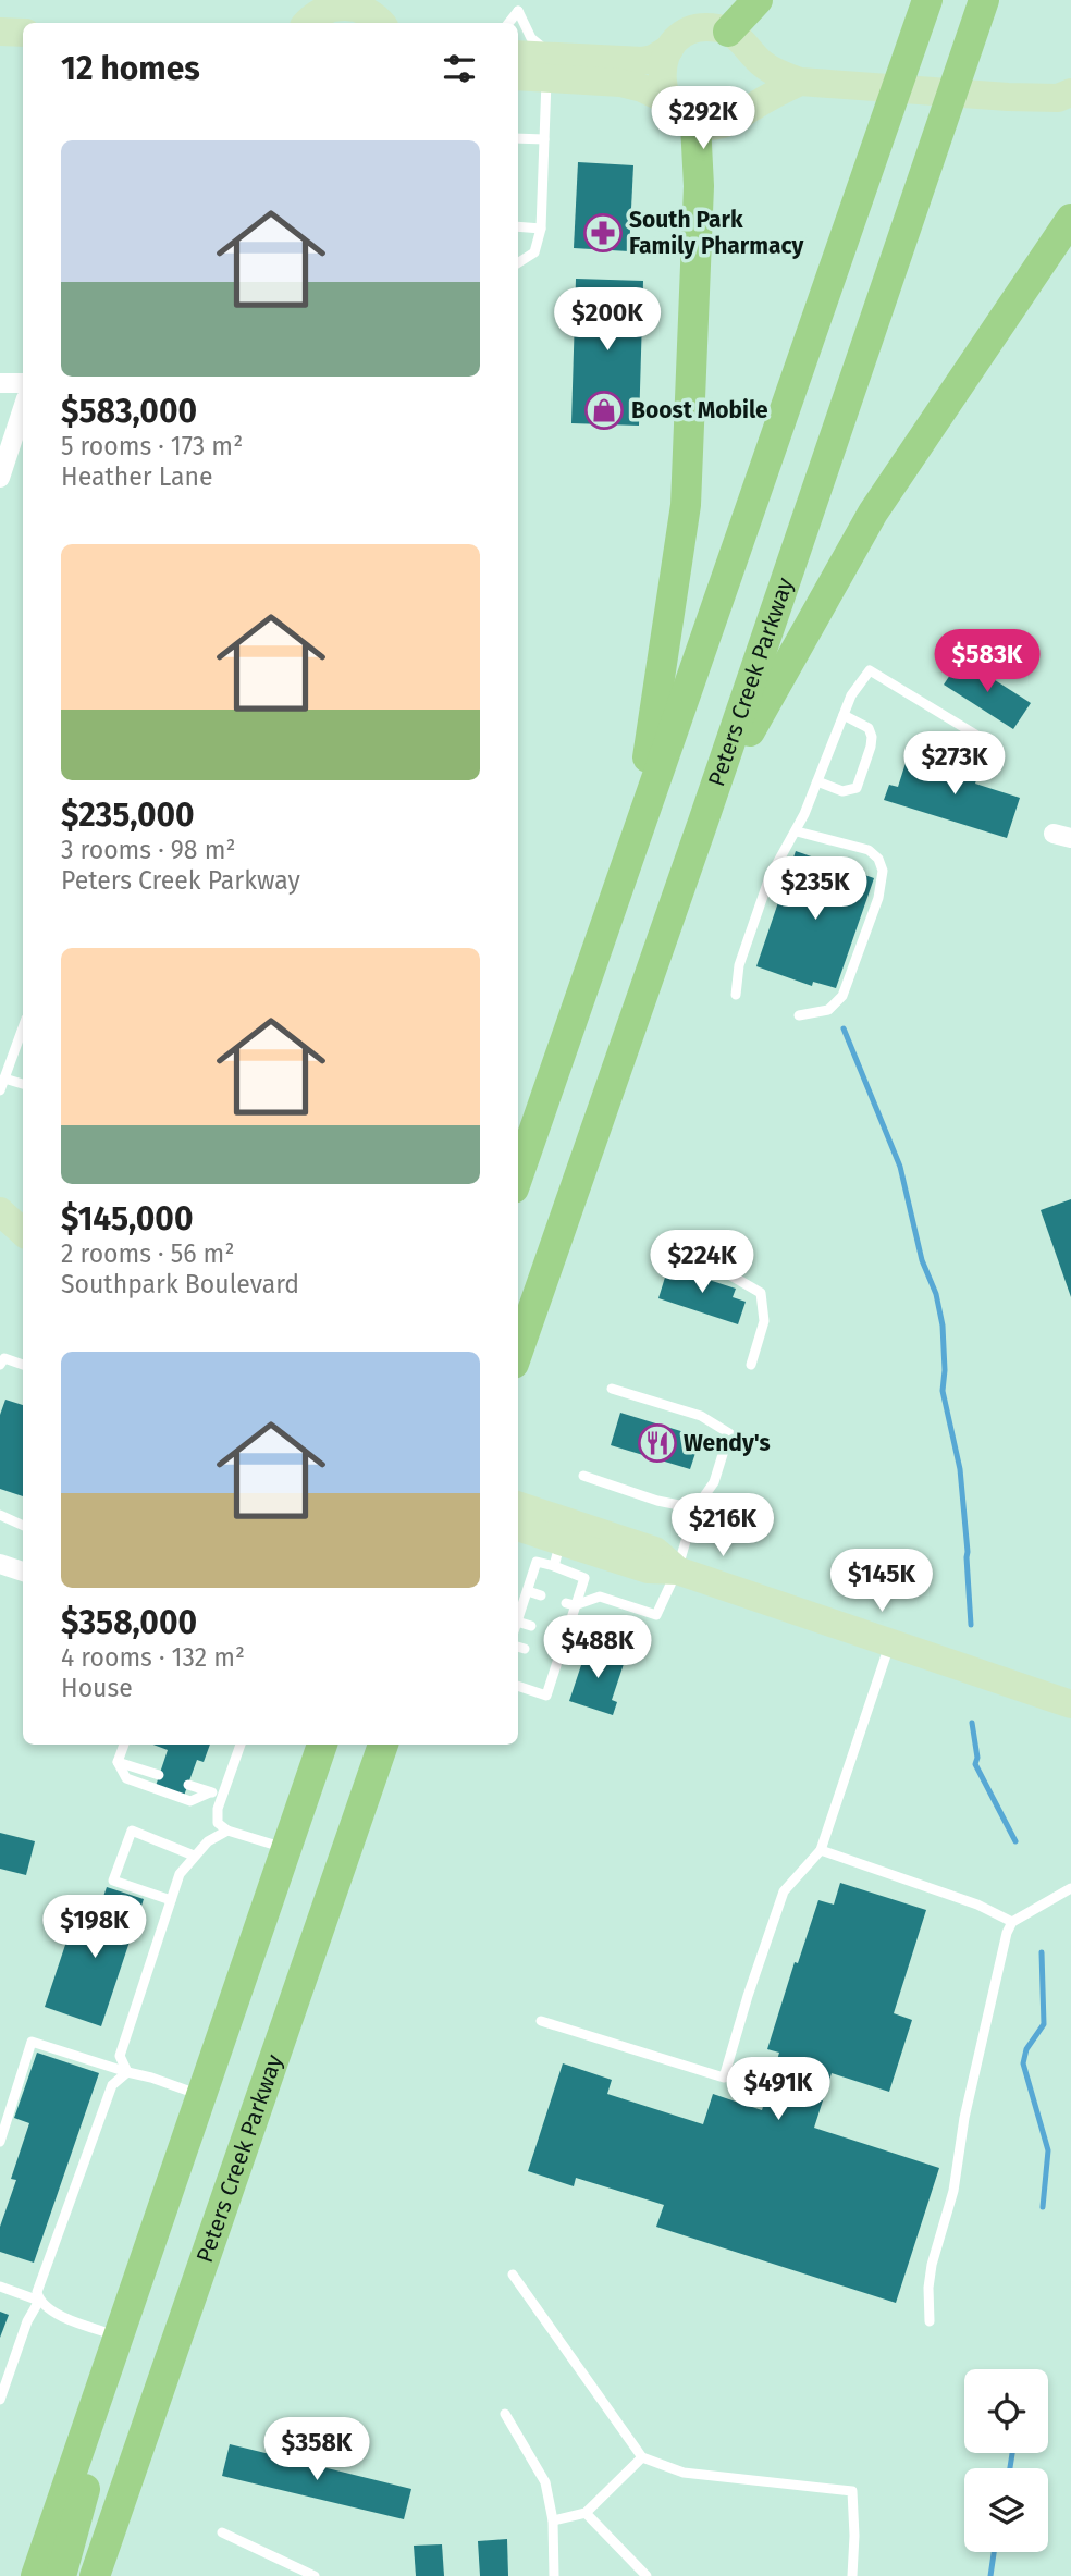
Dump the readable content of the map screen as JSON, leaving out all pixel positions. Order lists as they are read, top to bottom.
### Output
{
  "streets": {
    "main road": ["Peters Creek Parkway"]
  },
  "places": {
    "pharmacy": ["South Park Family Pharmacy"],
    "shop": ["Boost Mobile"],
    "restaurant": ["Wendy's"]
  },
  "page": {
    "heading": "12 homes",
    "price": [
      "$292K",
      "$200K",
      "$583K",
      "$273K",
      "$235K",
      "$224K",
      "$216K",
      "$145K",
      "$488K",
      "$198K",
      "$491K",
      "$358K"
    ],
    "list": [
      {
        "name": "$583,000",
        "note": "5 rooms · 173 m² · Heather Lane"
      },
      {
        "name": "$235,000",
        "note": "3 rooms · 98 m² · Peters Creek Parkway"
      },
      {
        "name": "$145,000",
        "note": "2 rooms · 56 m² · Southpark Boulevard"
      },
      {
        "name": "$358,000",
        "note": "4 rooms · 132 m² · House"
      }
    ]
  }
}
